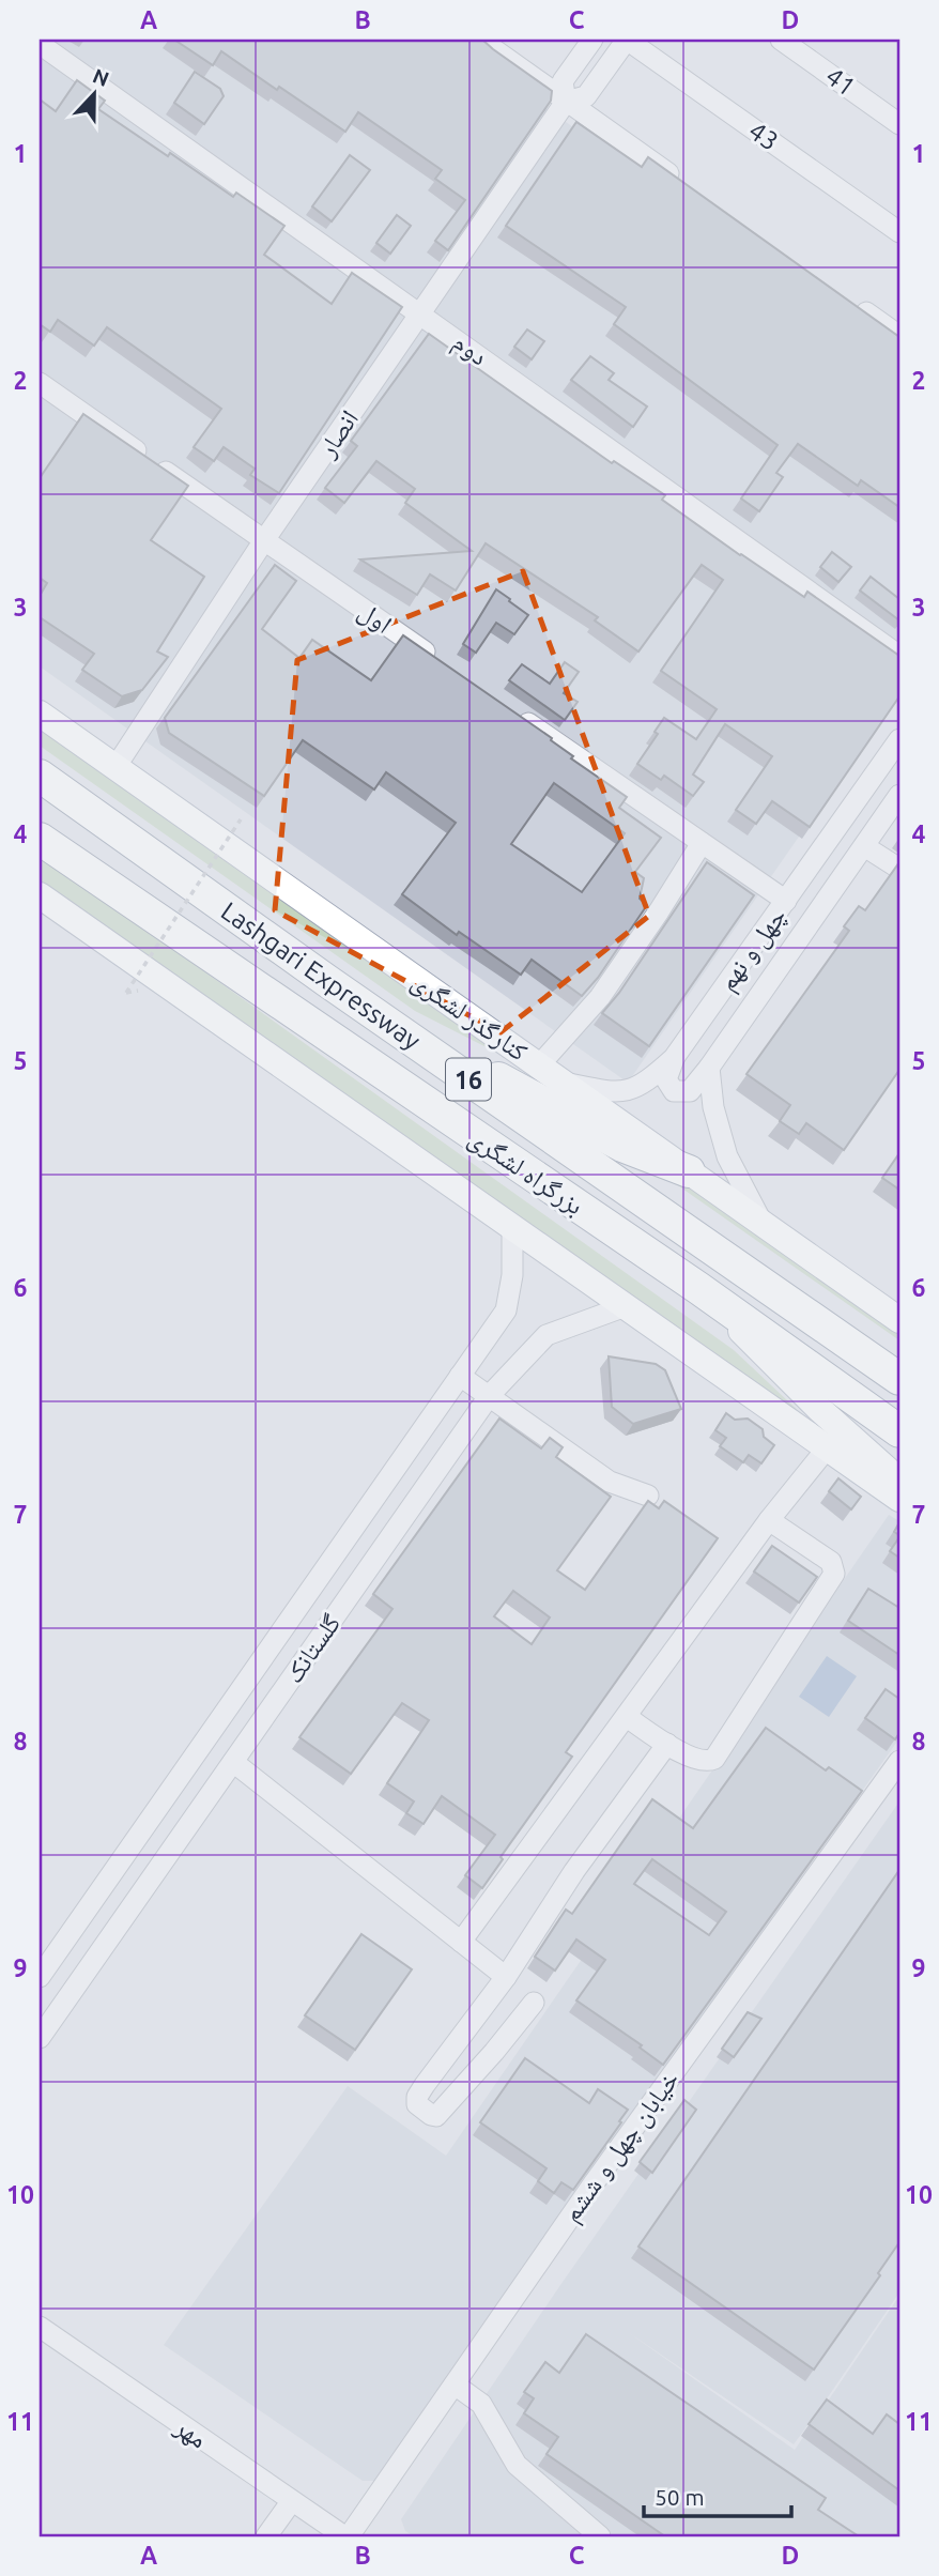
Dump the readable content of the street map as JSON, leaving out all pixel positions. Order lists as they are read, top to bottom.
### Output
{
  "streets": {
    "highway": ["Lashgari Expressway", "16", "بزرگراه لشگری"],
    "main road": ["کنارگذر لشگری"],
    "street": [
      "41",
      "43",
      "دوم",
      "انصار",
      "اول",
      "چهل و نهم",
      "گلستانک",
      "خیابان چهل و ششم",
      "مهر"
    ]
  },
  "crossings": [
    ["43", "انصار"],
    ["دوم", "انصار"],
    ["انصار", "اول"],
    ["انصار", "کنارگذر لشگری"],
    ["چهل و نهم", "کنارگذر لشگری"],
    ["خیابان چهل و ششم", "مهر"]
  ],
  "scale_bar": "50 m",
  "north": "top",
  "grid": {
    "columns": [
      "A",
      "B",
      "C",
      "D"
    ],
    "rows": [
      "1",
      "2",
      "3",
      "4",
      "5",
      "6",
      "7",
      "8",
      "9",
      "10",
      "11"
    ]
  }
}
